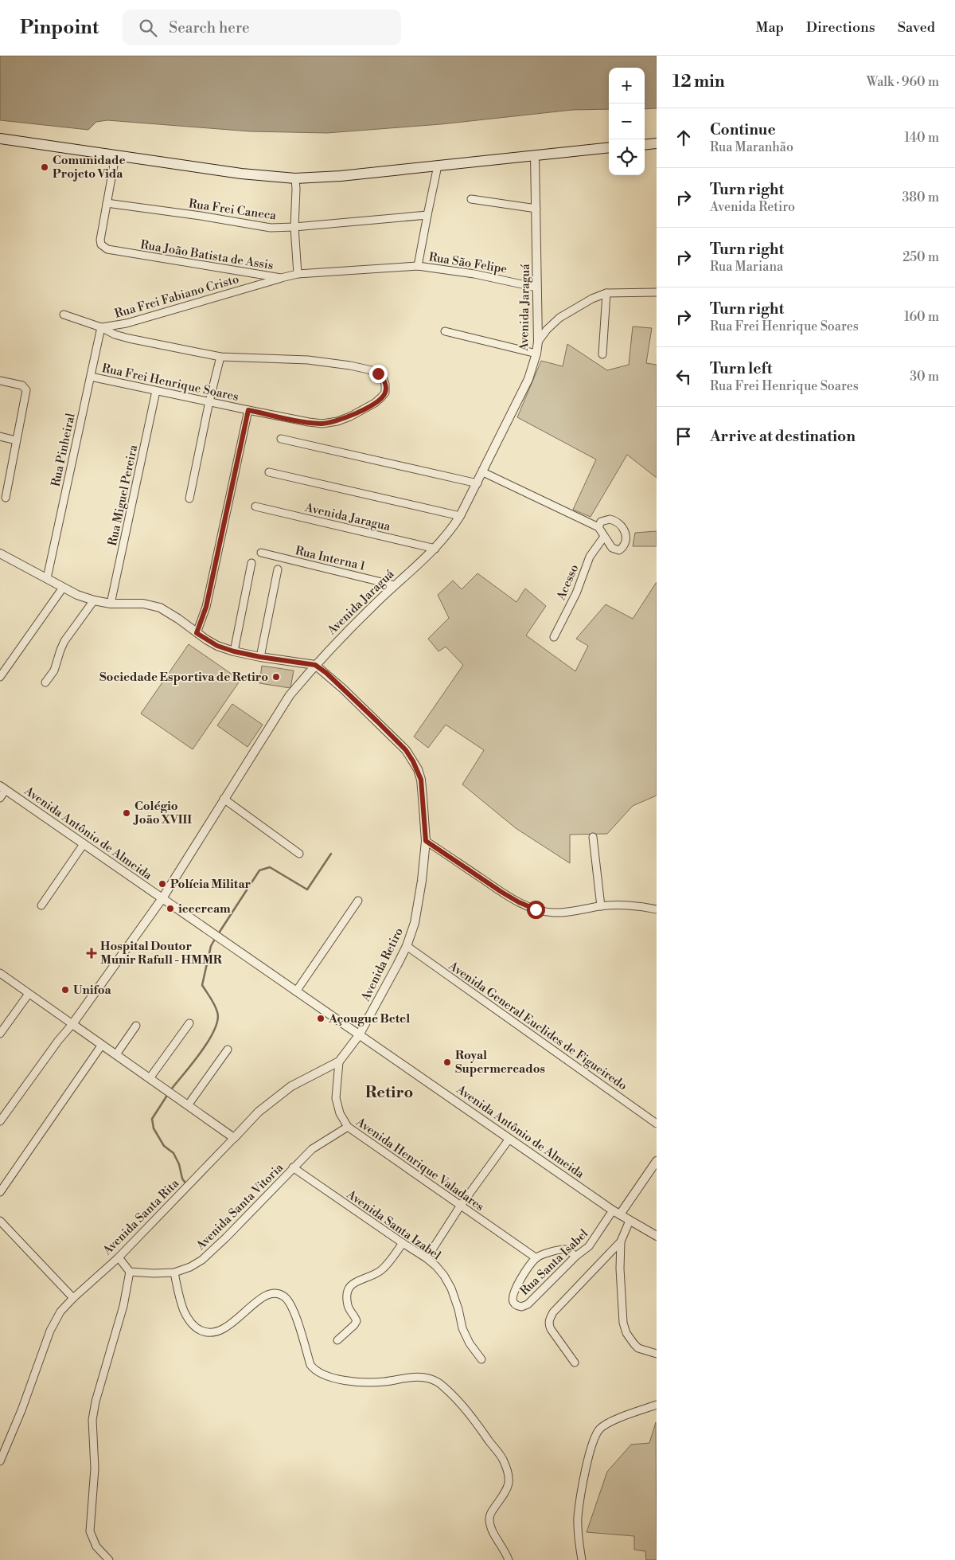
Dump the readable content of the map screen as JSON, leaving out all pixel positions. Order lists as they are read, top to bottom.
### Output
{
  "streets": {
    "street": [
      "Rua Frei Caneca",
      "Rua João Batista de Assis",
      "Rua São Felipe",
      "Rua Frei Fabiano Cristo",
      "Avenida Jaraguá",
      "Rua Frei Henrique Soares",
      "Rua Pinheiral",
      "Rua Miguel Pereira",
      "Avenida Jaragua",
      "Rua Interna 1",
      "Acesso",
      "Avenida Antônio de Almeida",
      "Avenida Retiro",
      "Avenida General Euclides de Figueiredo",
      "Avenida Henrique Valadares",
      "Avenida Santa Vitoria",
      "Avenida Santa Rita",
      "Avenida Santa Izabel",
      "Rua Santa Isabel"
    ]
  },
  "crossings": [
    ["Rua Frei Caneca", "Rua João Batista de Assis"],
    ["Rua João Batista de Assis", "Rua São Felipe"],
    ["Rua João Batista de Assis", "Rua Frei Fabiano Cristo"],
    ["Rua São Felipe", "Avenida Jaraguá"],
    ["Rua Frei Fabiano Cristo", "Rua Frei Henrique Soares"],
    ["Rua Frei Fabiano Cristo", "Rua Pinheiral"],
    ["Avenida Jaraguá", "Avenida Jaragua"],
    ["Avenida Jaraguá", "Rua Interna 1"],
    ["Avenida Jaraguá", "Avenida Antônio de Almeida"],
    ["Avenida Jaraguá", "Avenida Retiro"],
    ["Rua Frei Henrique Soares", "Rua Pinheiral"],
    ["Rua Frei Henrique Soares", "Rua Miguel Pereira"],
    ["Avenida Antônio de Almeida", "Avenida Retiro"],
    ["Avenida Antônio de Almeida", "Avenida Santa Rita"],
    ["Avenida Antônio de Almeida", "Rua Santa Isabel"],
    ["Avenida Retiro", "Avenida General Euclides de Figueiredo"],
    ["Avenida Retiro", "Avenida Santa Rita"],
    ["Avenida Henrique Valadares", "Avenida Santa Vitoria"],
    ["Avenida Henrique Valadares", "Avenida Santa Rita"],
    ["Avenida Henrique Valadares", "Rua Santa Isabel"],
    ["Avenida Santa Vitoria", "Avenida Santa Izabel"]
  ],
  "districts": ["Retiro"],
  "places": {
    "other": [
      "Comunidade Projeto Vida",
      "Sociedade Esportiva de Retiro",
      "Colégio João XVIII",
      "Polícia Militar",
      "icecream",
      "Unifoa",
      "Açougue Betel",
      "Royal Supermercados"
    ],
    "health": ["Hospital Doutor Munir Rafull - HMMR"]
  },
  "page": {
    "header": "Pinpoint",
    "search": "Search here",
    "nav": ["Map", "Directions", "Saved"],
    "heading": ["12 min", "Walk · 960 m"],
    "map_buttons": ["+", "−"],
    "list": [
      ["Continue", "Rua Maranhão", "140 m"],
      ["Turn right", "Avenida Retiro", "380 m"],
      ["Turn right", "Rua Mariana", "250 m"],
      ["Turn right", "Rua Frei Henrique Soares", "160 m"],
      ["Turn left", "Rua Frei Henrique Soares", "30 m"],
      "Arrive at destination"
    ]
  }
}
